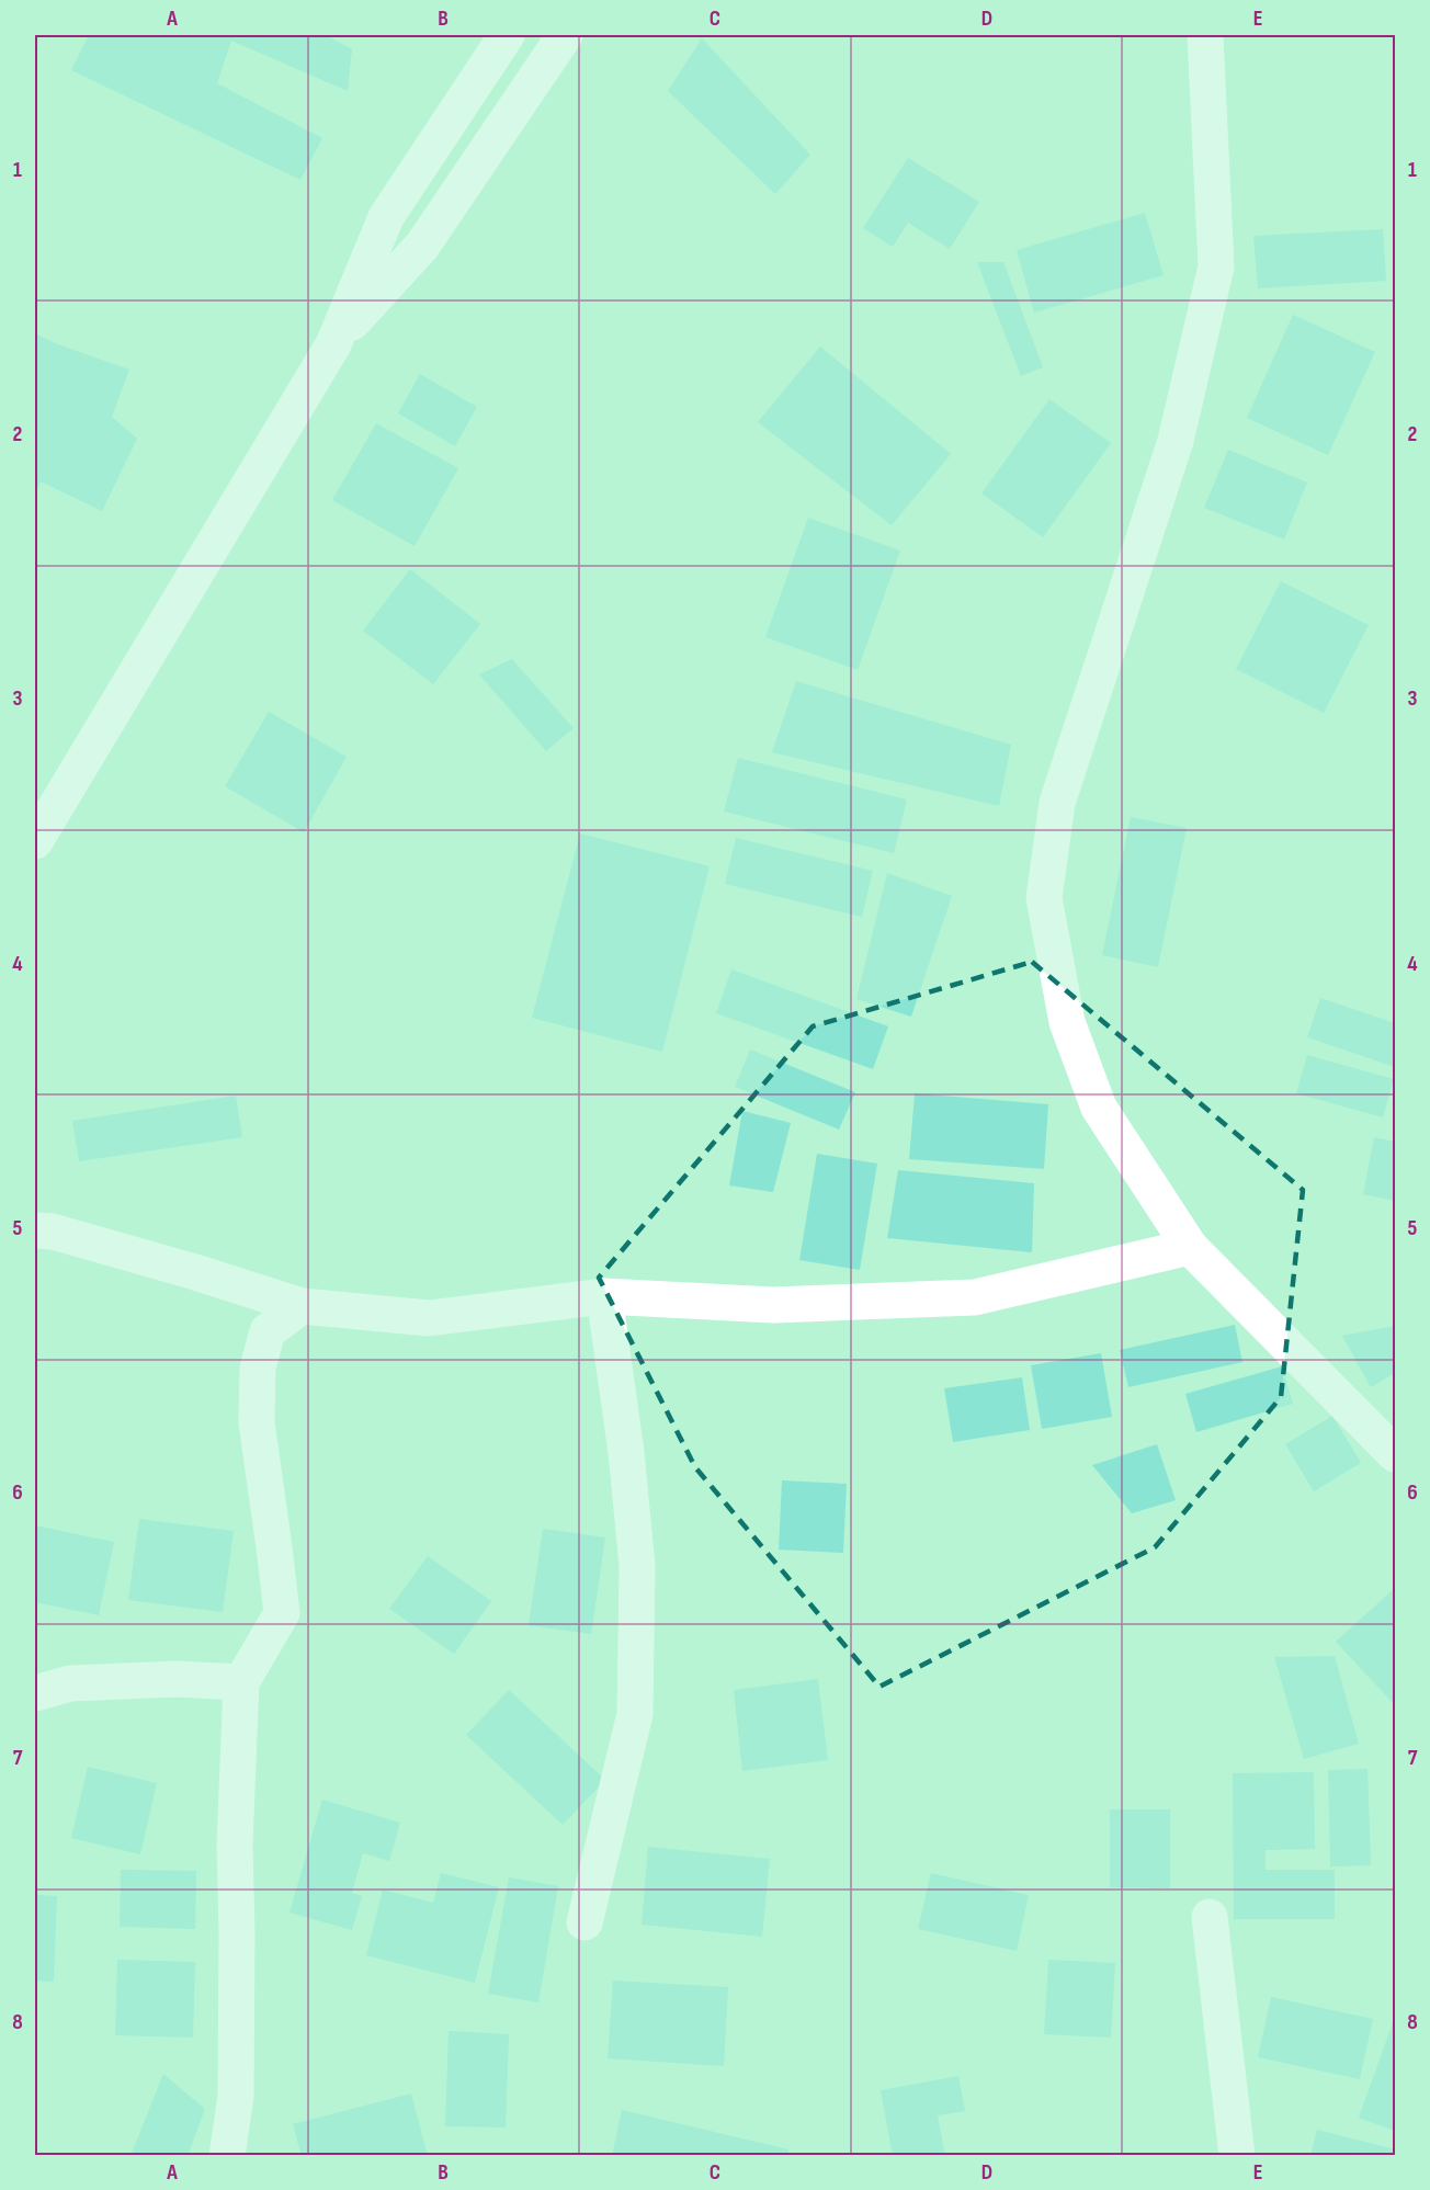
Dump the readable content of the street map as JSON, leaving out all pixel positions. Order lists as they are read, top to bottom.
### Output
{
  "grid": {
    "columns": [
      "A",
      "B",
      "C",
      "D",
      "E"
    ],
    "rows": [
      "1",
      "2",
      "3",
      "4",
      "5",
      "6",
      "7",
      "8"
    ]
  }
}
